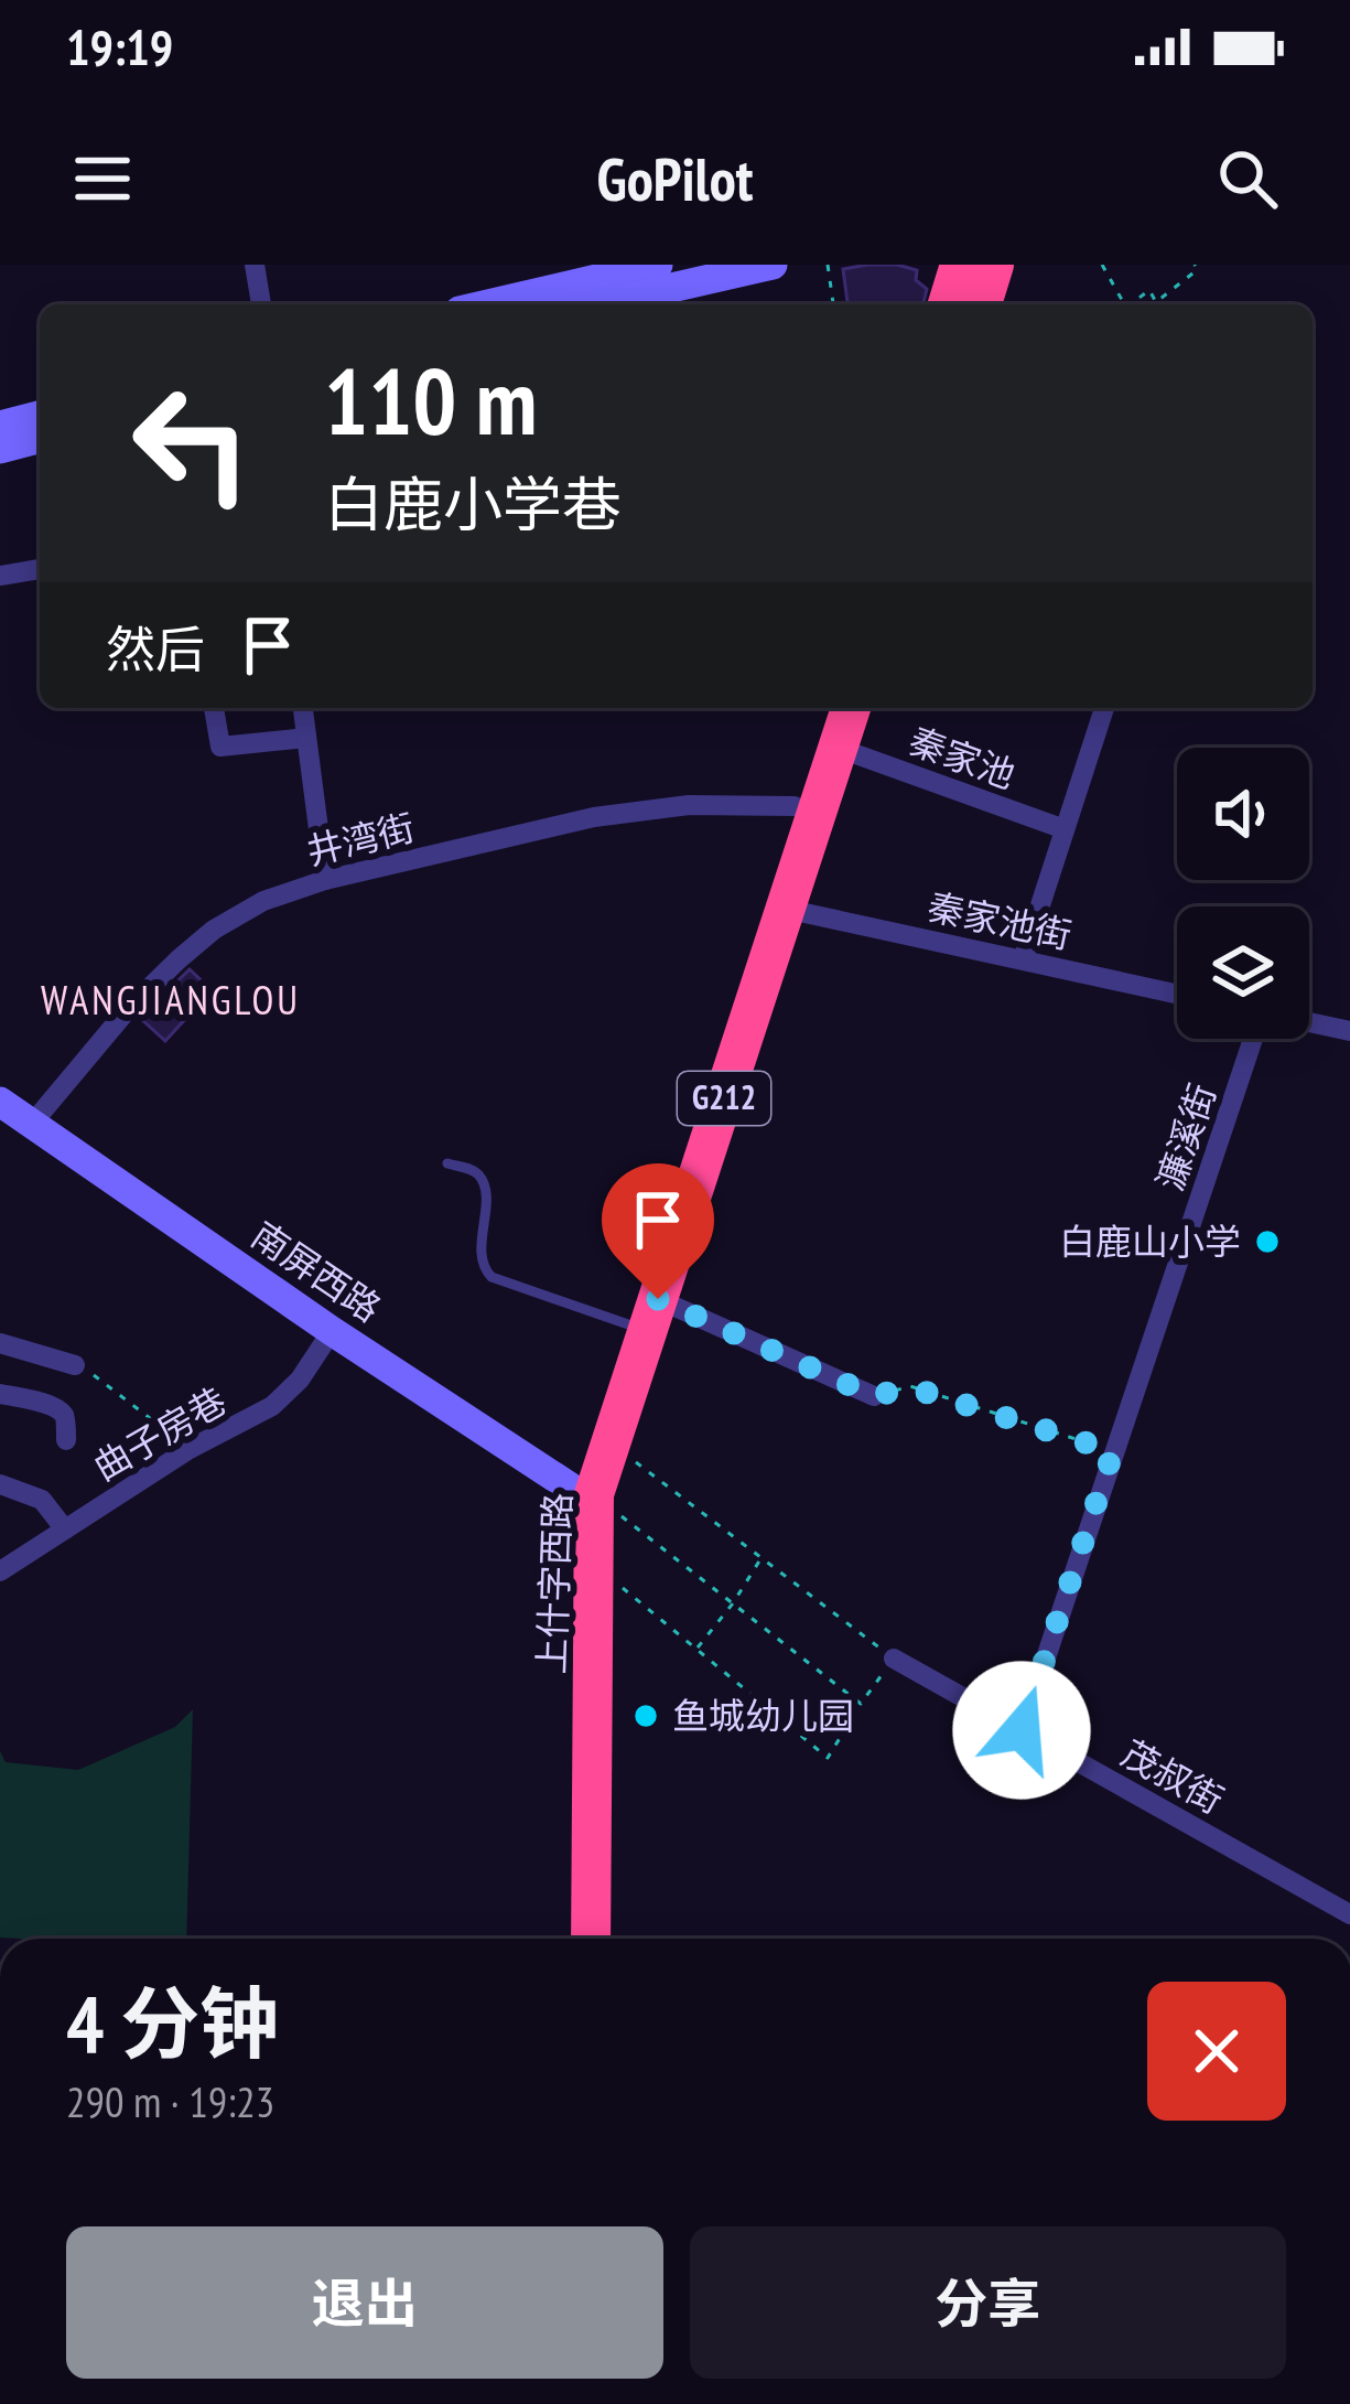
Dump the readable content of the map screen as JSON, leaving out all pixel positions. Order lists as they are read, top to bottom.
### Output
{
  "streets": {
    "highway": ["G212", "上什字西路"],
    "street": [
      "秦家池",
      "井湾街",
      "秦家池街",
      "濂溪街",
      "南屏西路",
      "曲子房巷",
      "茂叔街"
    ]
  },
  "crossings": [
    ["秦家池", "上什字西路"],
    ["井湾街", "南屏西路"],
    ["井湾街", "上什字西路"],
    ["秦家池街", "上什字西路"],
    ["濂溪街", "茂叔街"],
    ["南屏西路", "曲子房巷"],
    ["南屏西路", "上什字西路"]
  ],
  "districts": ["WANGJIANGLOU"],
  "places": ["白鹿山小学", "鱼城幼儿园"],
  "page": {
    "status": "19:19",
    "header": "GoPilot",
    "turn": ["110 m", "白鹿小学巷"],
    "then": "然后",
    "heading": ["4 分钟", "290 m · 19:23"],
    "buttons": ["退出", "分享"]
  }
}
